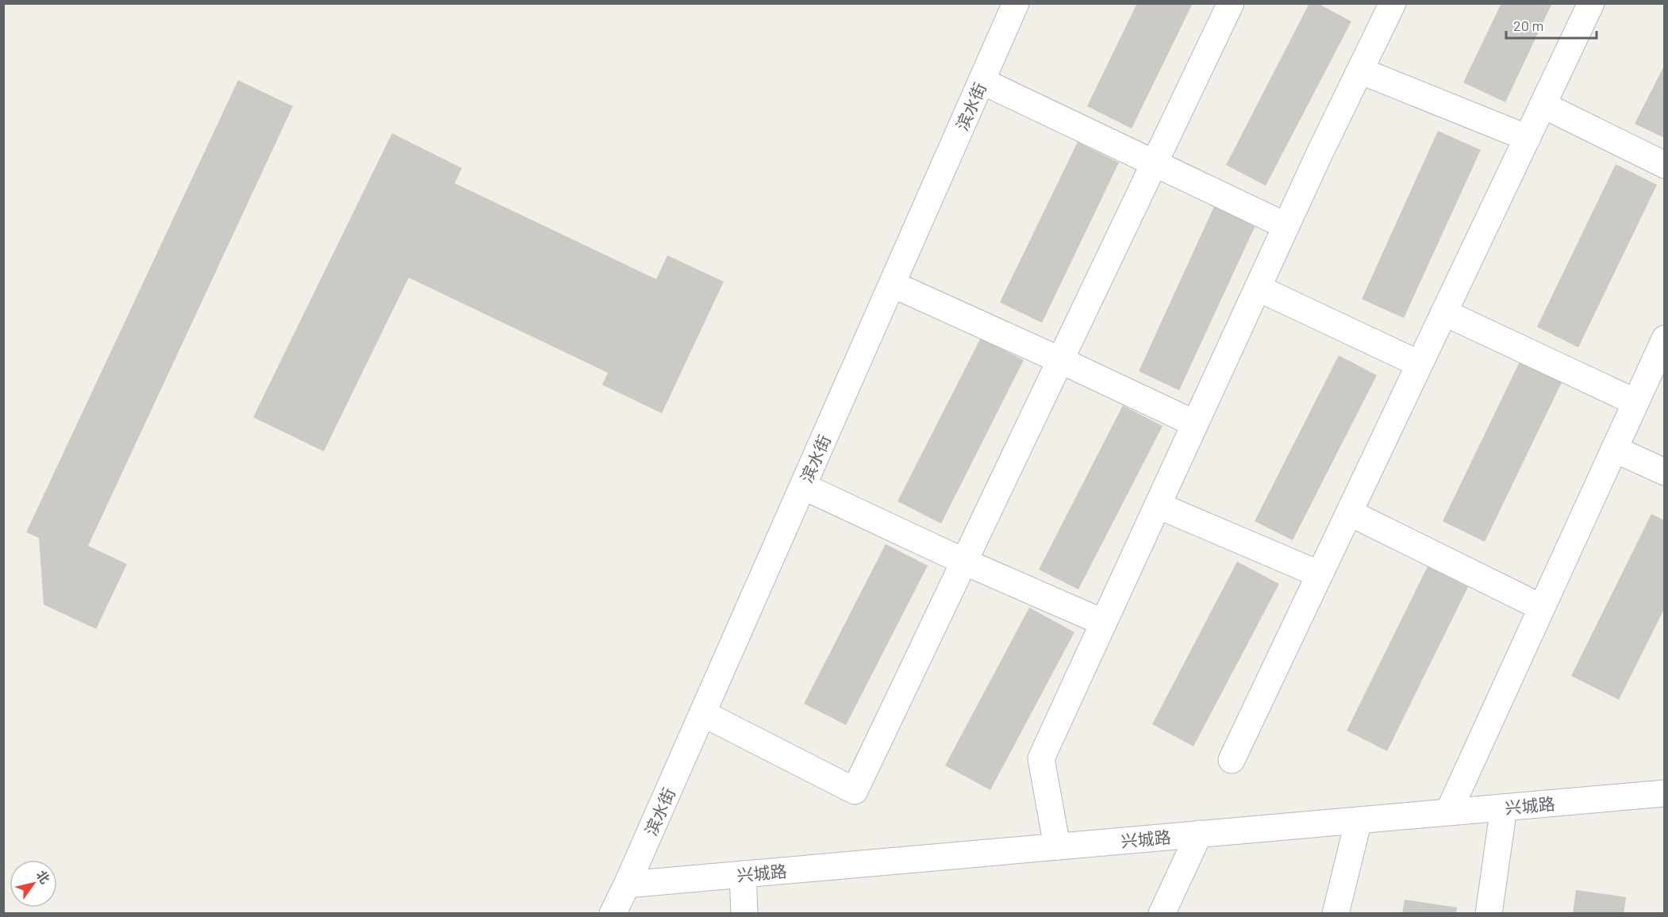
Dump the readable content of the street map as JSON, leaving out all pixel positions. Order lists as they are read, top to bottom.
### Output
{
  "streets": {
    "street": ["滨水街", "兴城路"]
  },
  "crossings": [
    ["滨水街", "兴城路"]
  ],
  "scale_bar": "20 m",
  "north": "top right"
}
